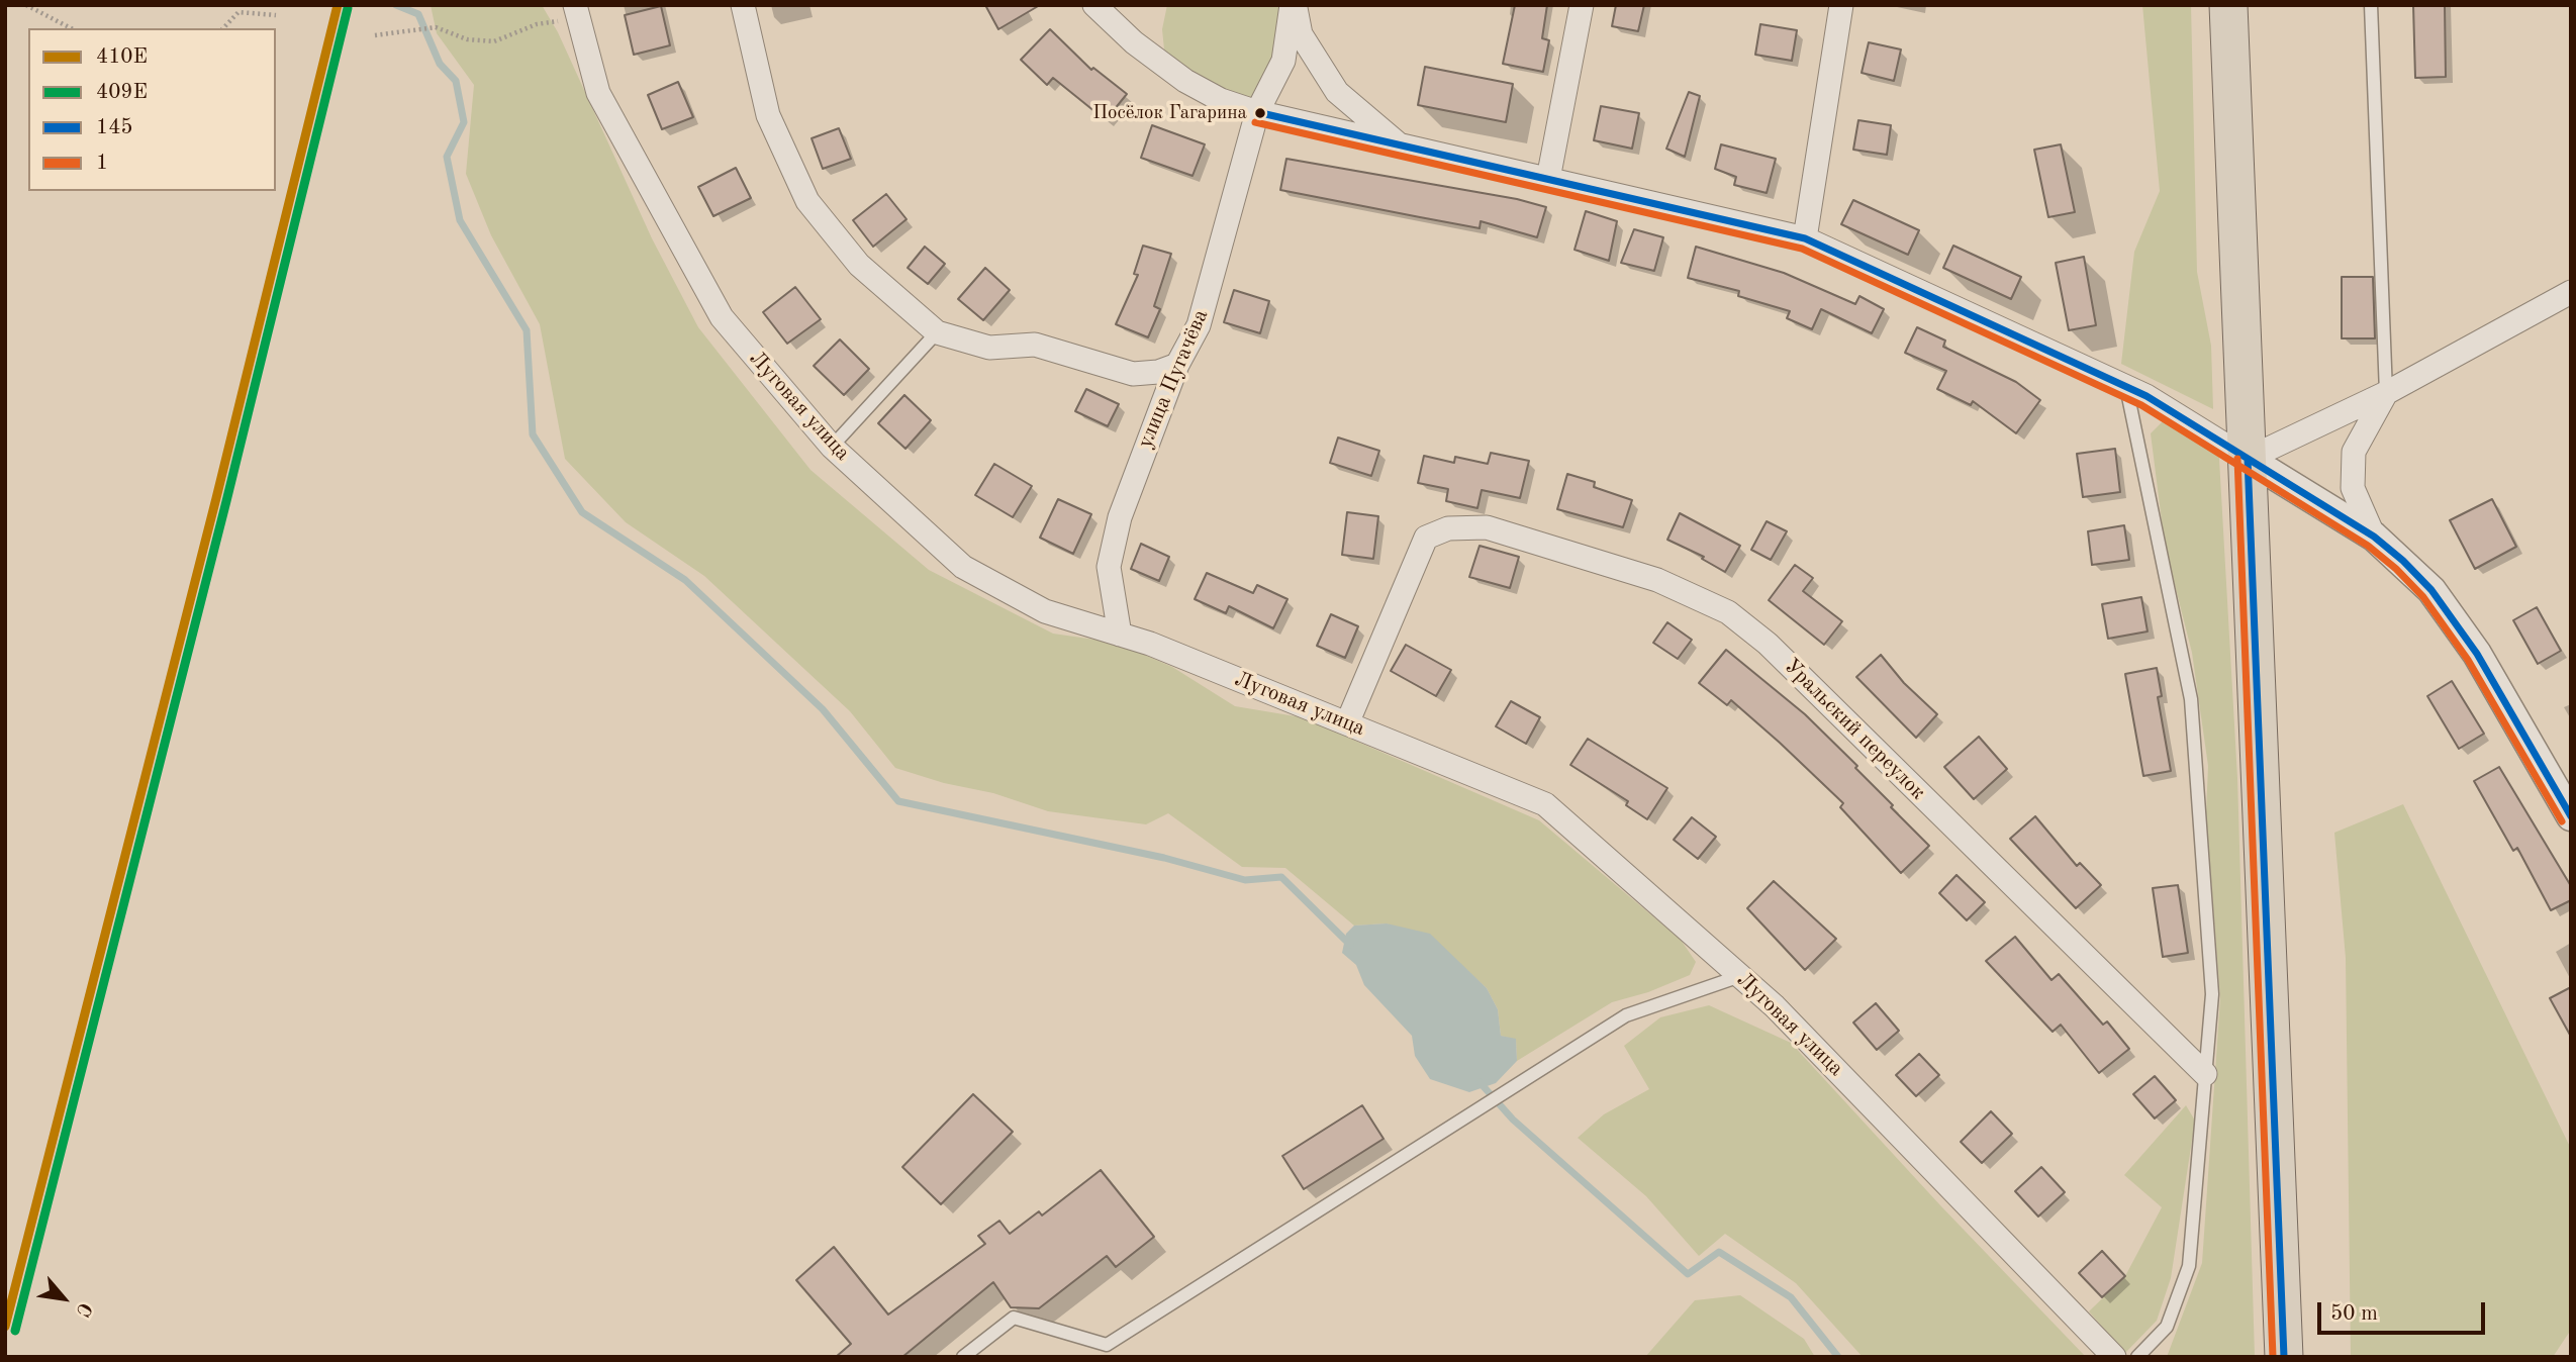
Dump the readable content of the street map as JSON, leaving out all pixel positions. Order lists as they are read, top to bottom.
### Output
{
  "streets": {
    "street": ["улица Пугачёва", "Луговая улица", "Уральский переулок"]
  },
  "crossings": [
    ["улица Пугачёва", "Луговая улица"],
    ["Луговая улица", "Уральский переулок"]
  ],
  "places": ["Посёлок Гагарина"],
  "lines": [
    "transit line 410E",
    "transit line 409E",
    "transit line 145",
    "transit line 1"
  ],
  "legend": [
    "410E",
    "409E",
    "145",
    "1"
  ],
  "scale_bar": "50 m",
  "north": "bottom right"
}
